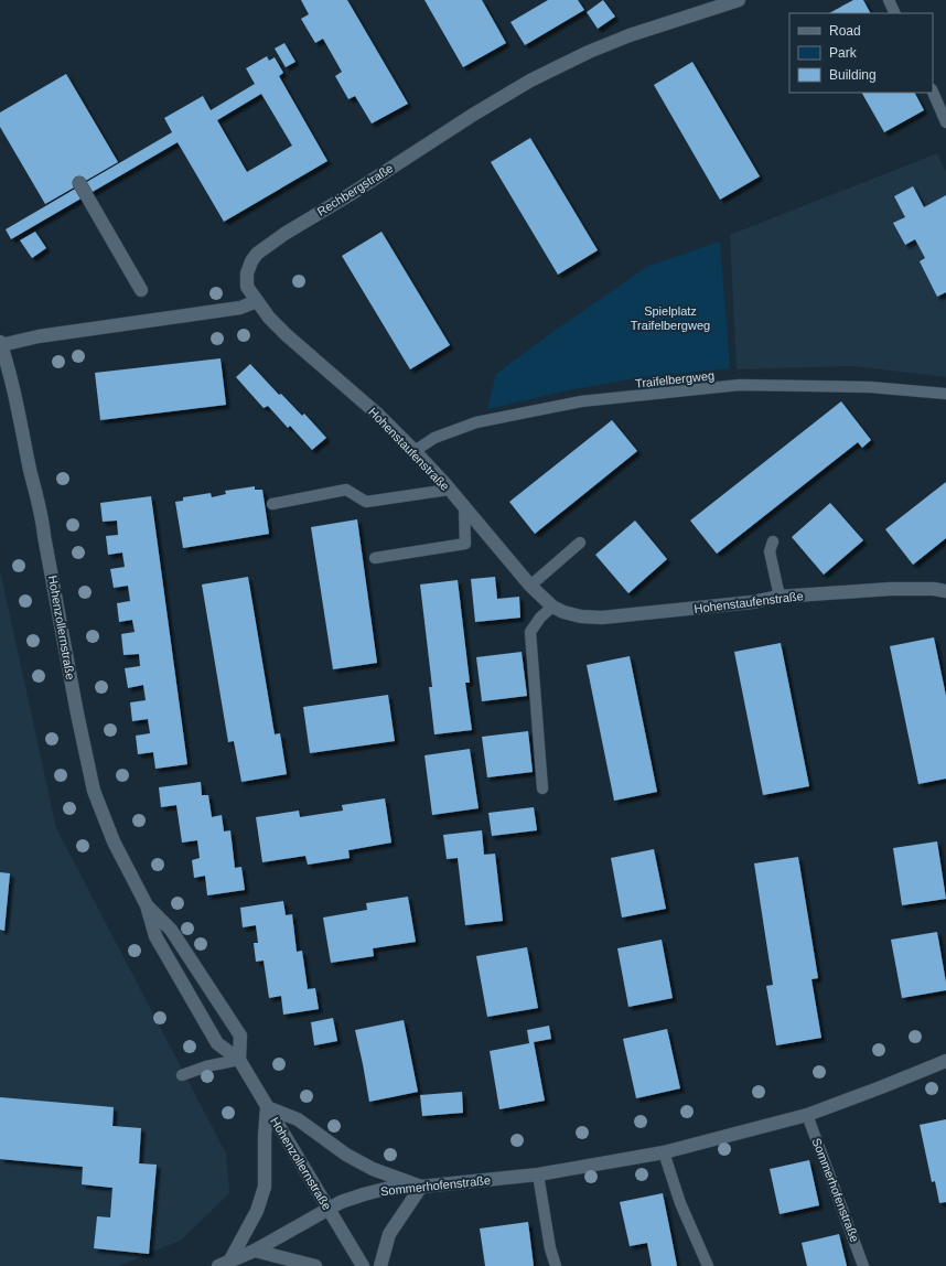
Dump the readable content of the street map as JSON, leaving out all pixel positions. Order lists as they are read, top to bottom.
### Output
{
  "streets": {
    "street": [
      "Rechbergstraße",
      "Hohenstaufenstraße",
      "Hohenzollernstraße",
      "Sommerhofenstraße"
    ],
    "lane": ["Traifelbergweg"]
  },
  "crossings": [
    ["Rechbergstraße", "Hohenstaufenstraße"],
    ["Traifelbergweg", "Hohenstaufenstraße"],
    ["Hohenzollernstraße", "Sommerhofenstraße"]
  ],
  "parks": ["Spielplatz Traifelbergweg"],
  "legend": ["Road", "Park", "Building"]
}
